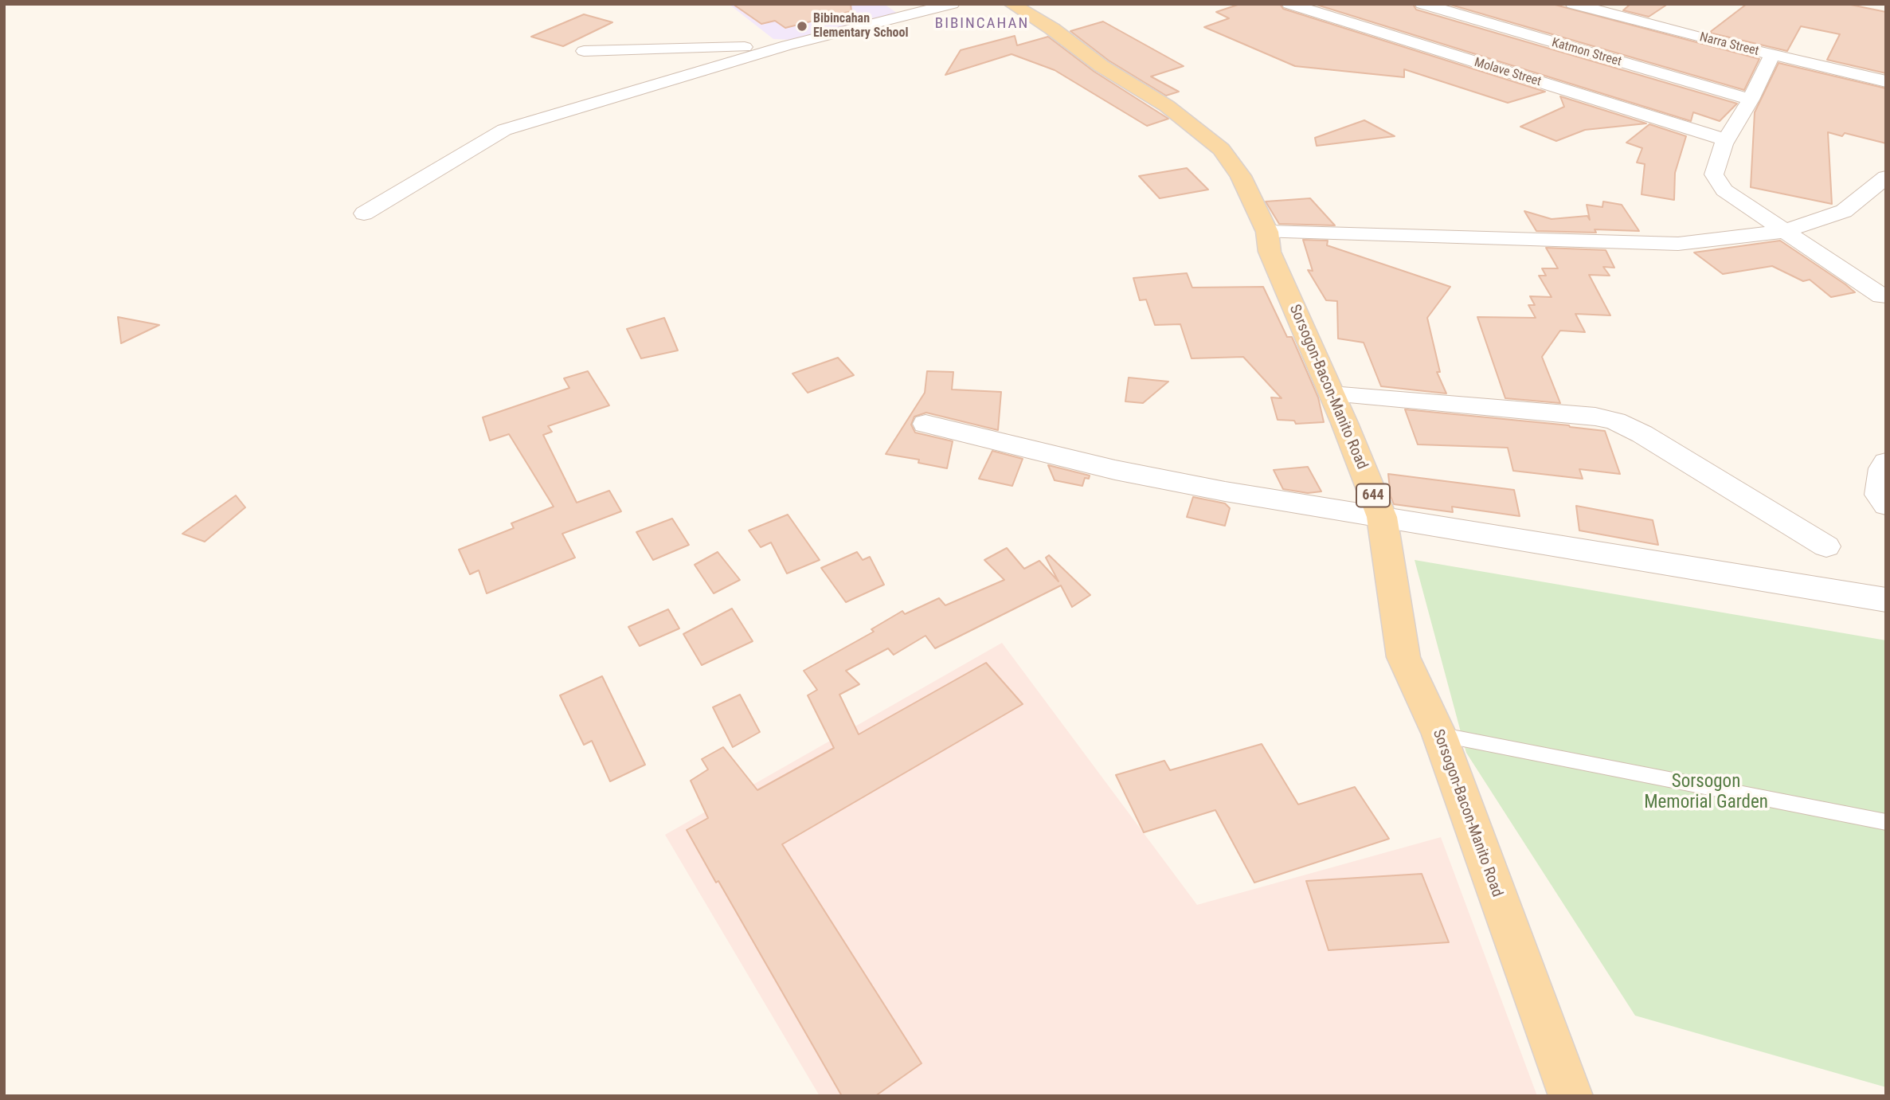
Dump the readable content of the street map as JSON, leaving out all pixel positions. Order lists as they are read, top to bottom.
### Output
{
  "streets": {
    "main road": ["Sorsogon-Bacon-Manito Road", "644"],
    "street": ["Narra Street", "Katmon Street", "Molave Street"]
  },
  "districts": ["BIBINCAHAN"],
  "parks": ["Sorsogon Memorial Garden"],
  "places": ["Bibincahan Elementary School"]
}
